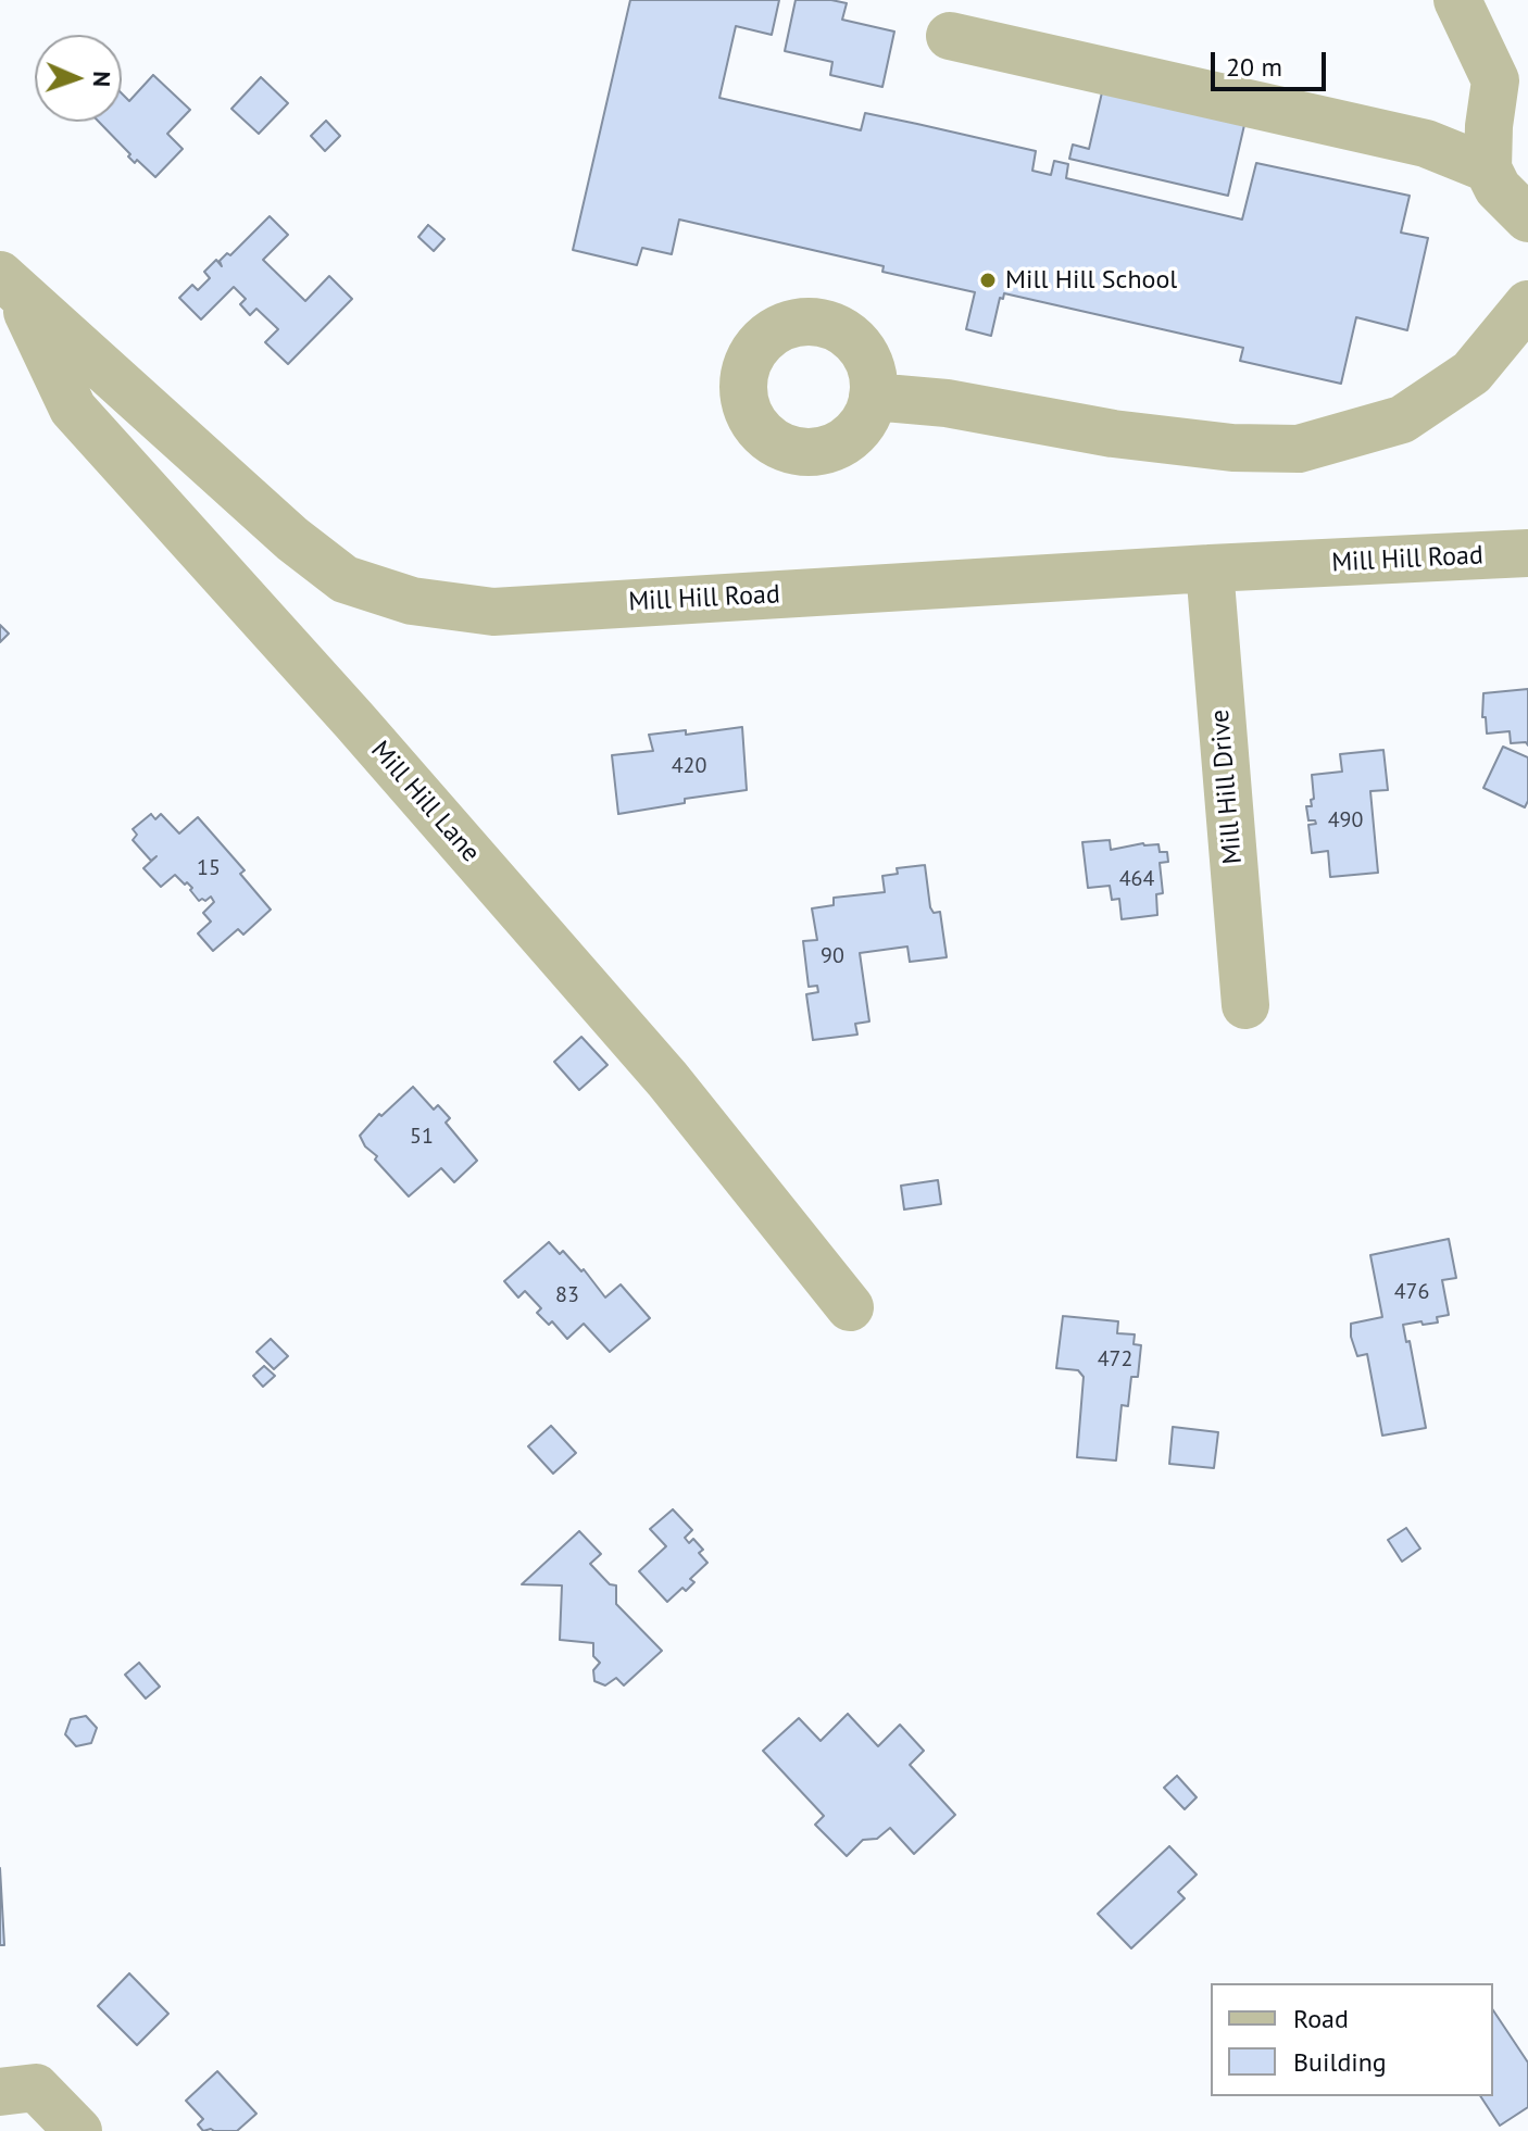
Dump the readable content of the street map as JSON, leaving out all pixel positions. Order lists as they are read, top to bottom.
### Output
{
  "streets": {
    "street": ["Mill Hill Road", "Mill Hill Drive", "Mill Hill Lane"]
  },
  "crossings": [
    ["Mill Hill Road", "Mill Hill Drive"],
    ["Mill Hill Road", "Mill Hill Lane"]
  ],
  "places": ["Mill Hill School"],
  "house_numbers": [
    "420",
    "490",
    "15",
    "464",
    "90",
    "51",
    "476",
    "83",
    "472"
  ],
  "legend": ["Road", "Building"],
  "scale_bar": "20 m",
  "north": "right"
}
